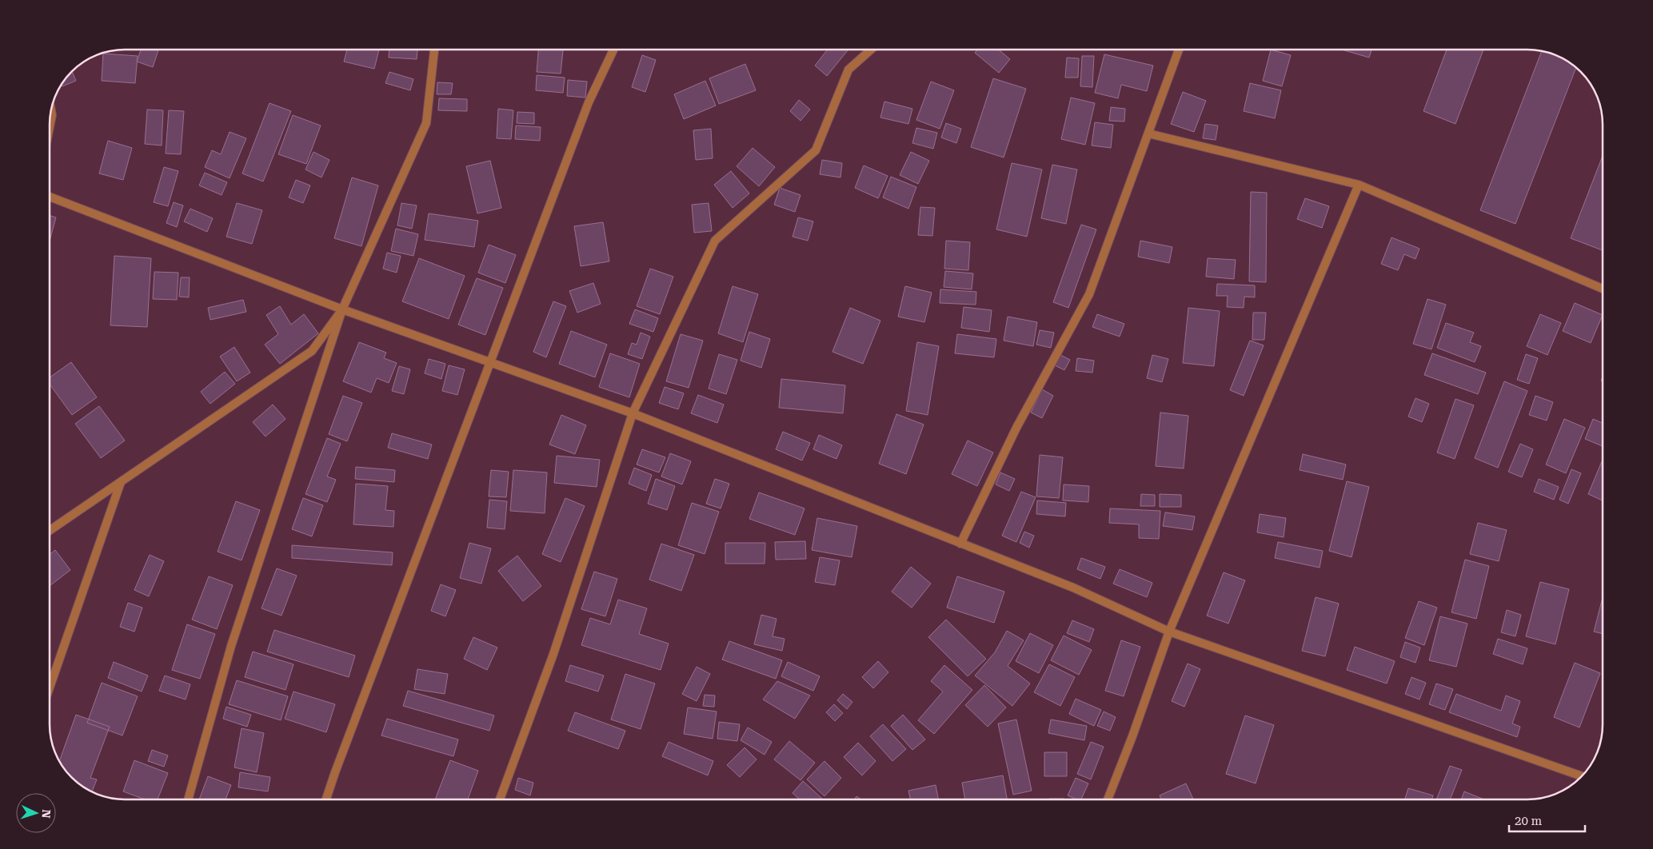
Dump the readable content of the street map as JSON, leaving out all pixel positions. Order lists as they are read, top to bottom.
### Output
{
  "scale_bar": "20 m",
  "north": "right"
}
